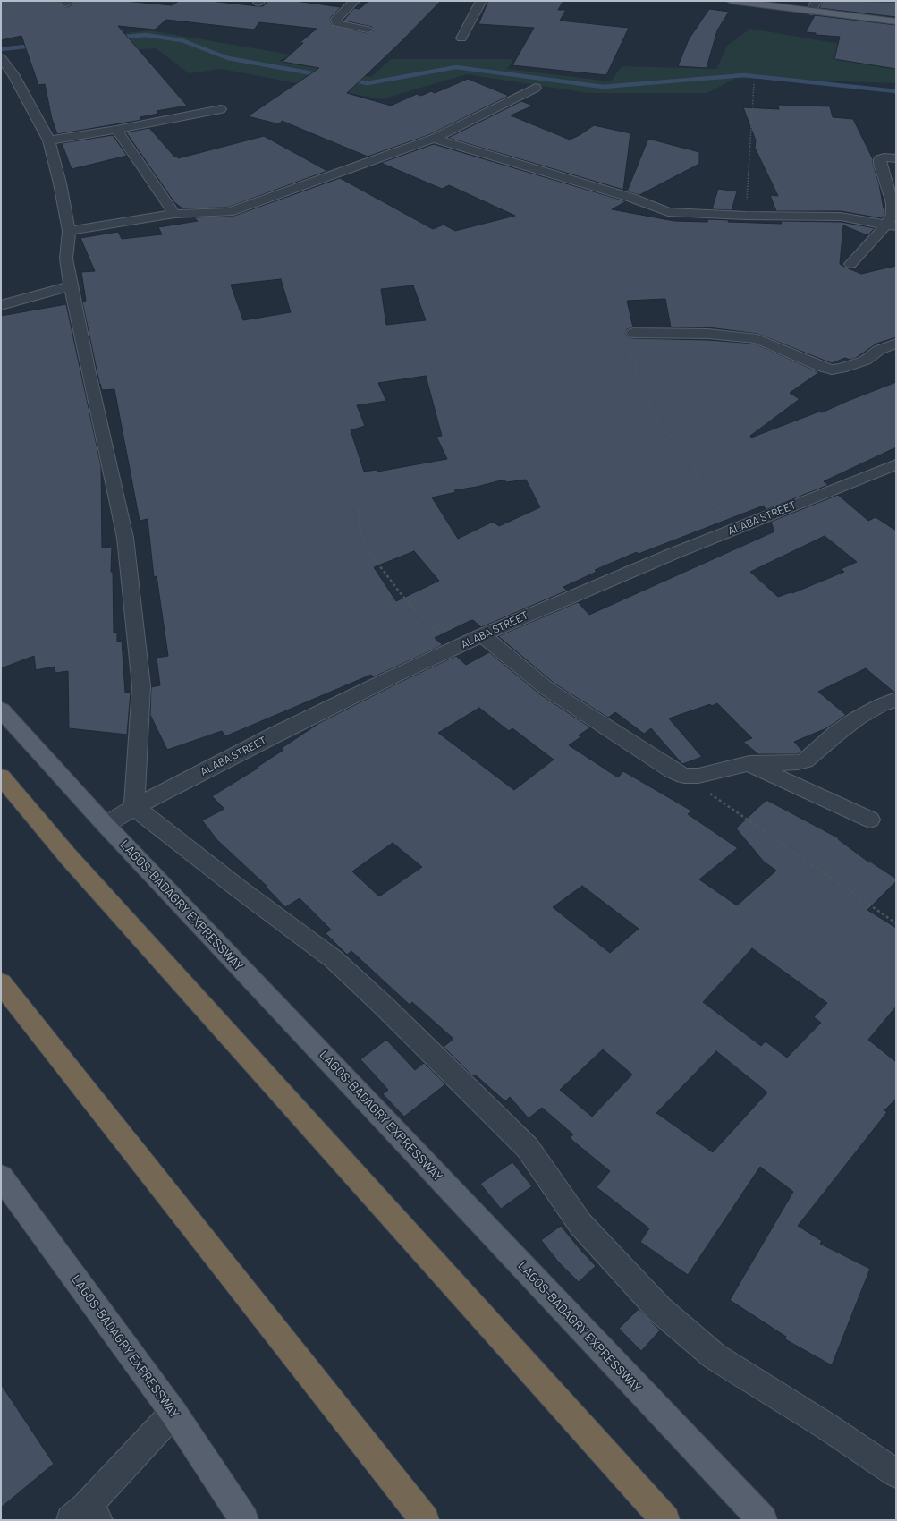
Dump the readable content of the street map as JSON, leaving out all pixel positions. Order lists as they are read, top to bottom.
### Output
{
  "streets": {
    "main road": ["LAGOS-BADAGRY EXPRESSWAY"],
    "street": ["ALABA STREET"]
  },
  "crossings": [
    ["ALABA STREET", "LAGOS-BADAGRY EXPRESSWAY"]
  ]
}
